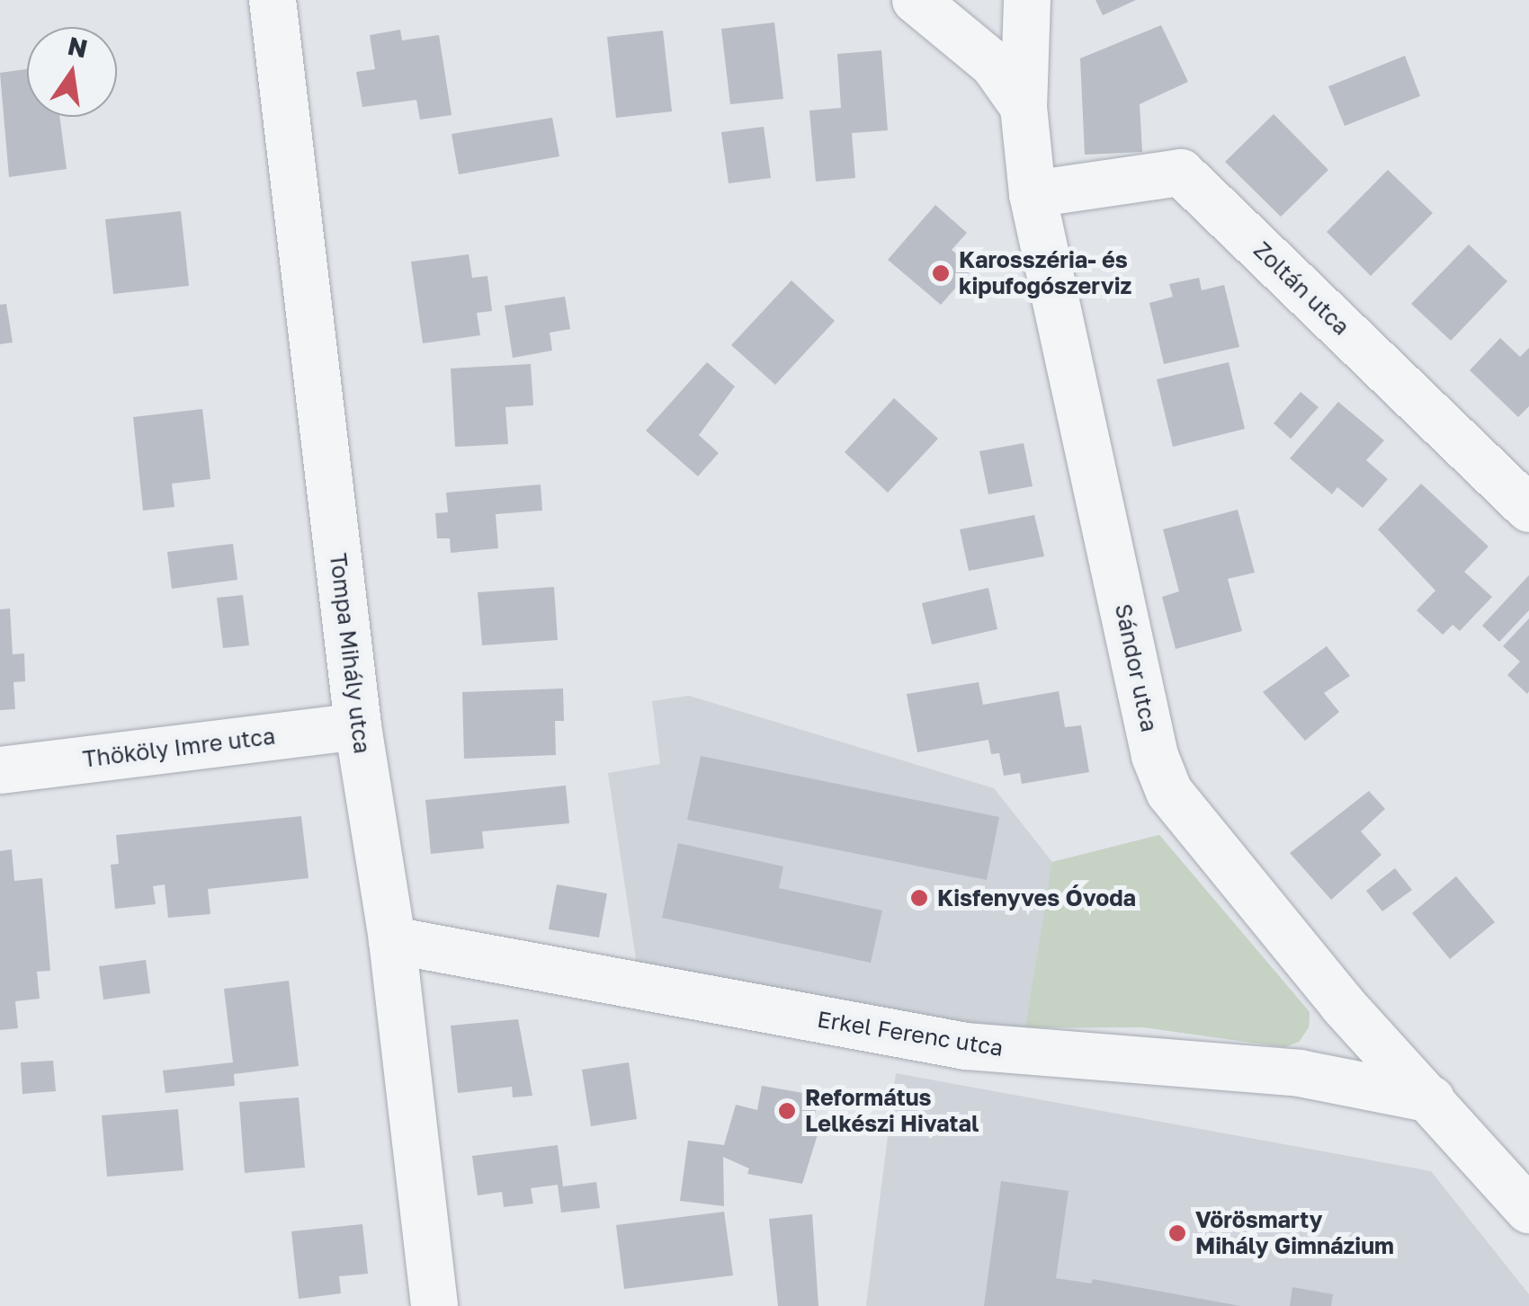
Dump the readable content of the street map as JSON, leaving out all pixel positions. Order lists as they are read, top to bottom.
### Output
{
  "streets": {
    "street": [
      "Zoltán utca",
      "Tompa Mihály utca",
      "Sándor utca",
      "Thököly Imre utca",
      "Erkel Ferenc utca"
    ]
  },
  "crossings": [
    ["Zoltán utca", "Sándor utca"],
    ["Tompa Mihály utca", "Thököly Imre utca"],
    ["Tompa Mihály utca", "Erkel Ferenc utca"],
    ["Sándor utca", "Erkel Ferenc utca"]
  ],
  "places": [
    "Karosszéria- és kipufogószerviz",
    "Kisfenyves Óvoda",
    "Református Lelkészi Hivatal",
    "Vörösmarty Mihály Gimnázium"
  ],
  "north": "top"
}
